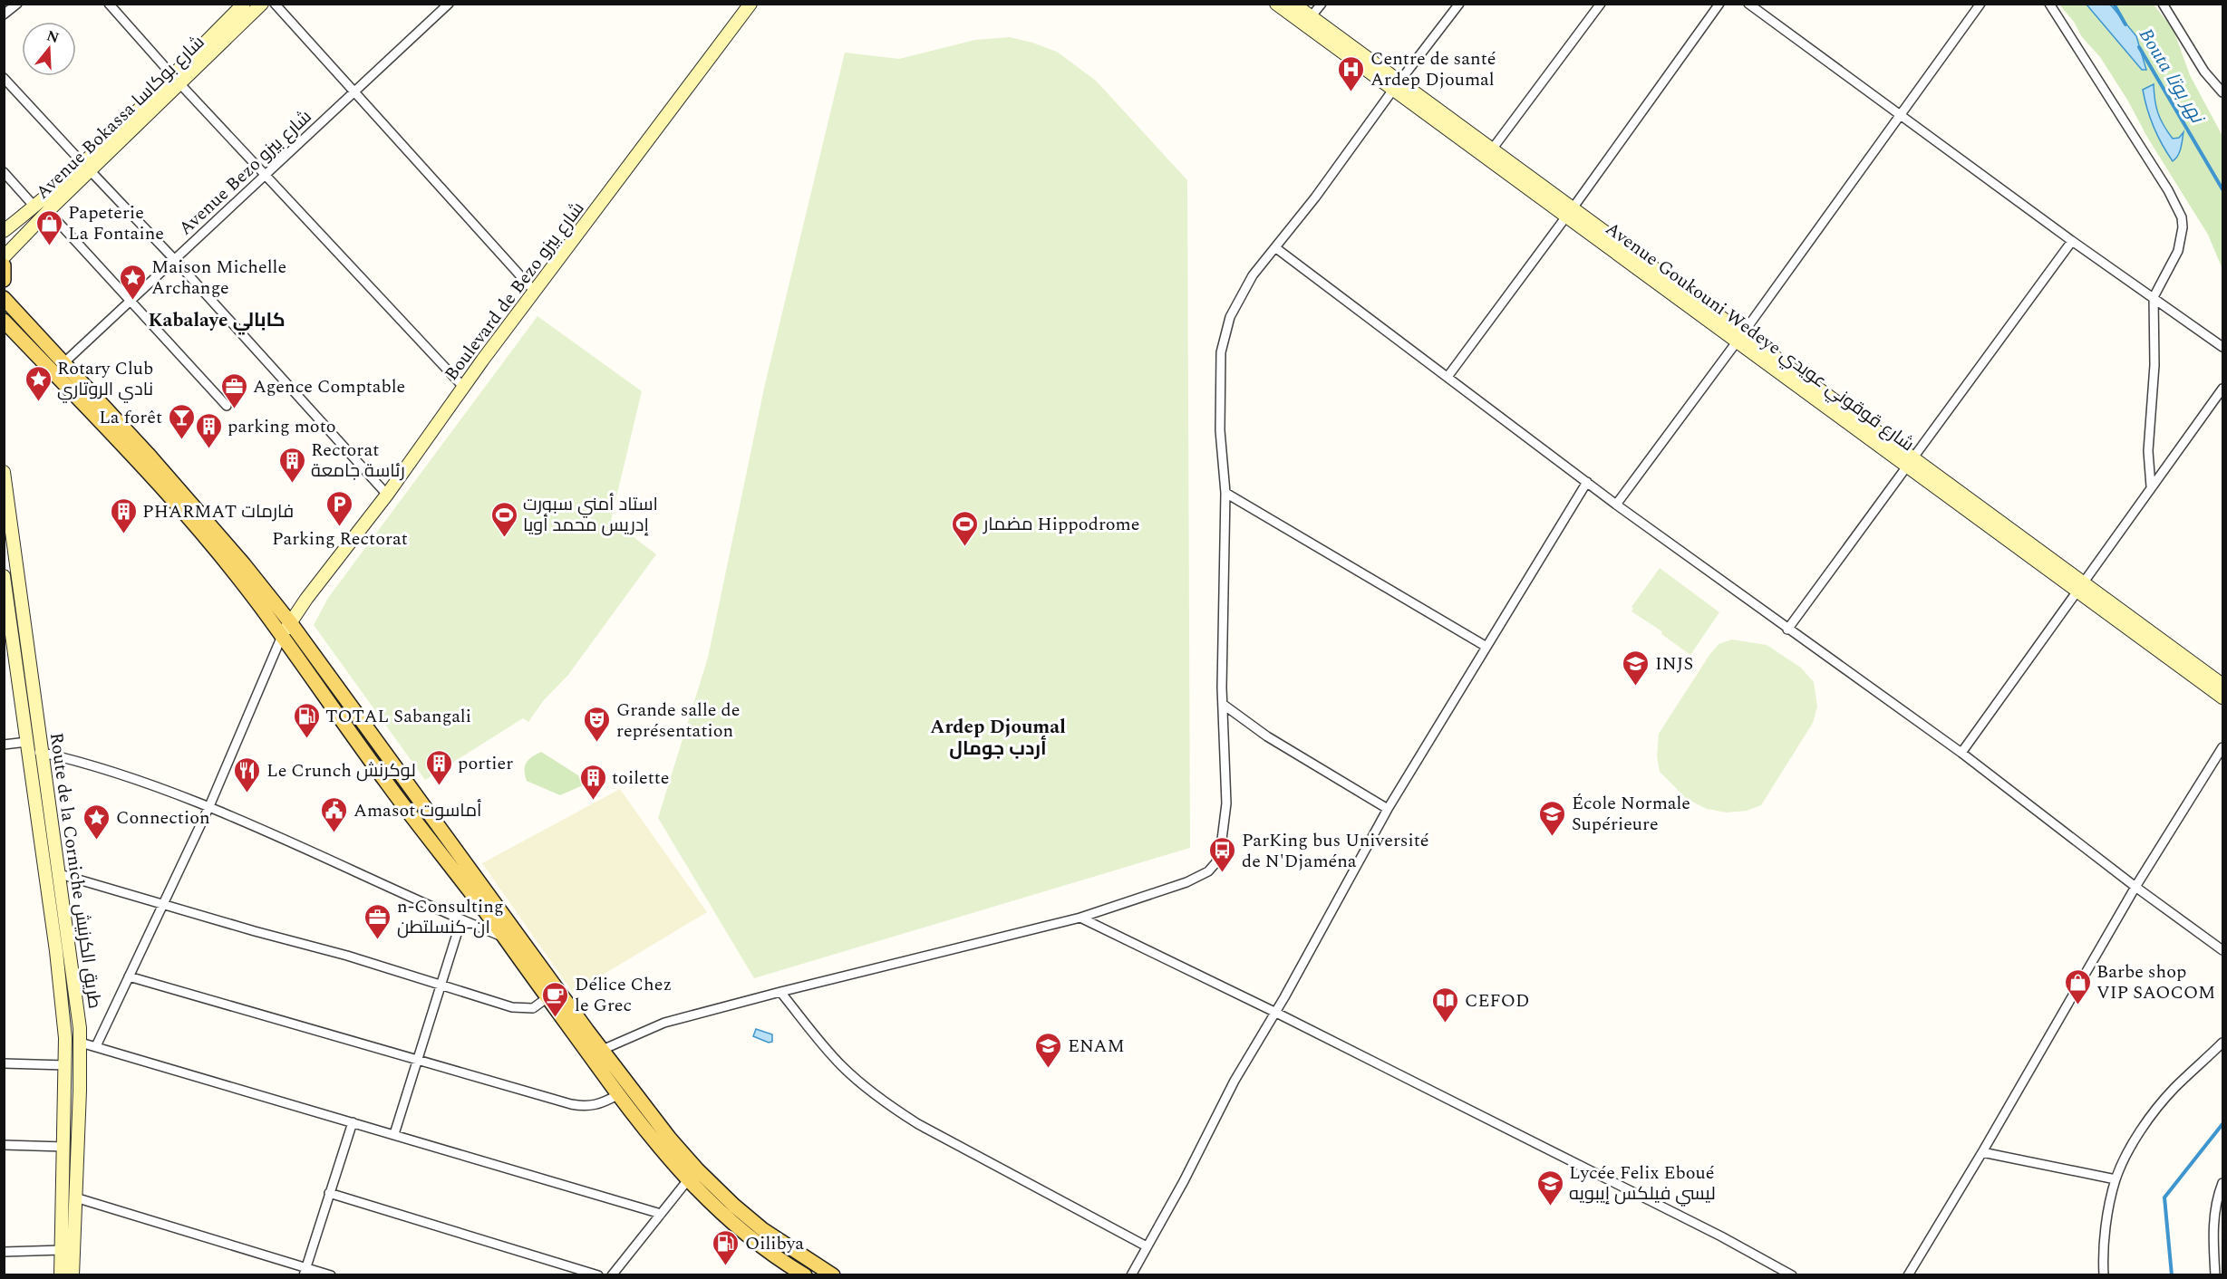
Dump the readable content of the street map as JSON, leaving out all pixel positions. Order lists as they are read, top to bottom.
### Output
{
  "streets": {
    "street": [
      "Avenue Bokassa شارع بوكاسا",
      "Avenue Bezo شارع بيزو",
      "Boulevard de Bezo شارع بيزو",
      "Avenue Goukouni Wedeye شارع قوقوني عويدي",
      "Route de la Corniche طريق الكرنيش"
    ]
  },
  "districts": ["Kabalaye كابالي", "Ardep Djoumal أردب جومال"],
  "water": ["Bouta نهر بوتا"],
  "places": {
    "hospital": ["Centre de santé Ardep Djoumal"],
    "shop": ["Papeterie La Fontaine", "Barbe shop VIP SAOCOM"],
    "place": ["Maison Michelle Archange", "Rotary Club نادي الروتاري", "Connection"],
    "office": ["Agence Comptable", "n-Consulting ان-كنسلتطن"],
    "bar": ["La forêt"],
    "building": [
      "parking moto",
      "Rectorat رئاسة جامعة",
      "PHARMAT فارمات",
      "portier",
      "toilette"
    ],
    "parking": ["Parking Rectorat"],
    "sports": ["استاد أمني سبورت إدريس محمد أويا", "مضمار Hippodrome"],
    "school or university": [
      "INJS",
      "École Normale Supérieure",
      "ENAM",
      "Lycée Felix Eboué ليسي فيلكس إيبويه"
    ],
    "fuel station": ["TOTAL Sabangali", "Oilibya"],
    "theatre": ["Grande salle de représentation"],
    "restaurant": ["Le Crunch لوكرنش"],
    "public building": ["Amasot أماسوت"],
    "bus stop": ["ParKing bus Université de N'Djaména"],
    "cafe": ["Délice Chez le Grec"],
    "library": ["CEFOD"]
  },
  "north": "top"
}
